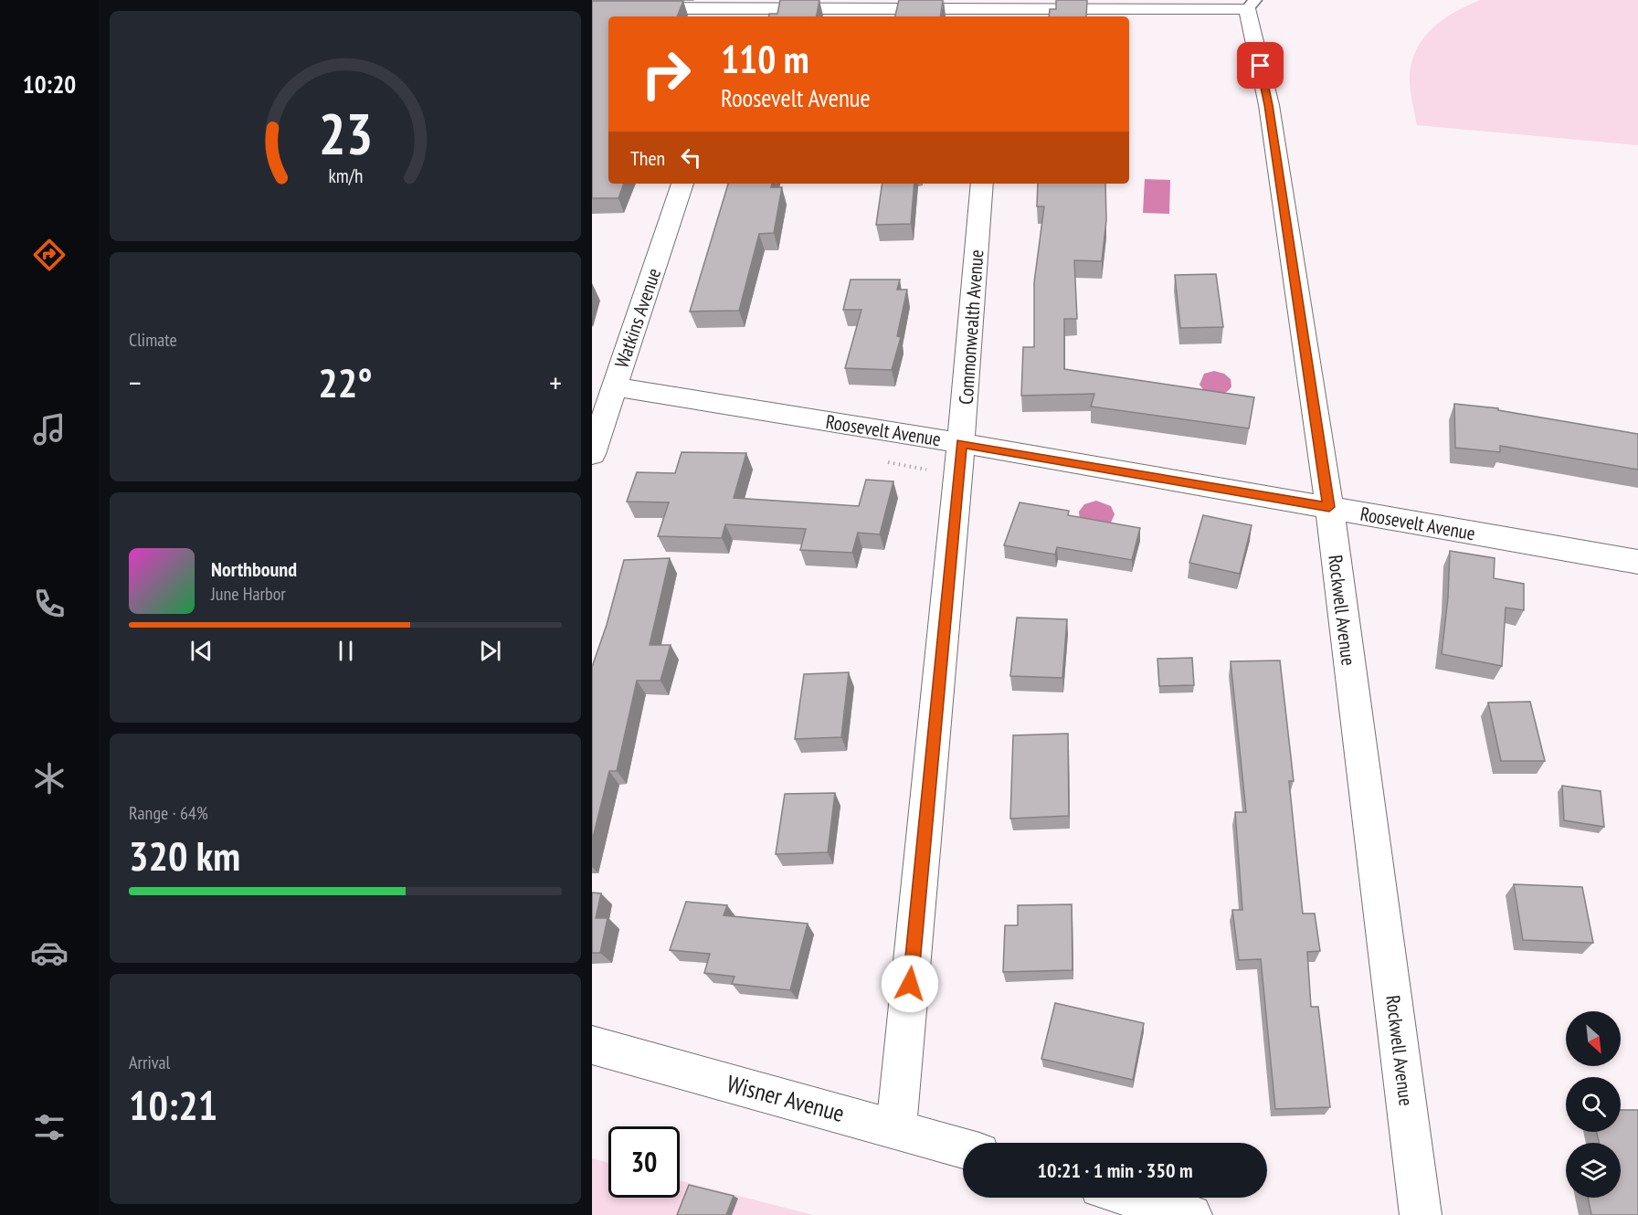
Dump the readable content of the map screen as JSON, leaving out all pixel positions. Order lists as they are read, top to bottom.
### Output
{
  "streets": {
    "street": [
      "Watkins Avenue",
      "Commonwealth Avenue",
      "Roosevelt Avenue",
      "Rockwell Avenue",
      "Wisner Avenue"
    ]
  },
  "crossings": [
    ["Watkins Avenue", "Roosevelt Avenue"],
    ["Commonwealth Avenue", "Roosevelt Avenue"],
    ["Commonwealth Avenue", "Wisner Avenue"],
    ["Roosevelt Avenue", "Rockwell Avenue"]
  ],
  "north": "bottom right",
  "page": {
    "tabs": "10:20",
    "turn": ["110 m", "Roosevelt Avenue"],
    "then": "Then",
    "tile": [
      "Climate",
      ["Range · 64%", "320 km"],
      ["Arrival", "10:21"]
    ],
    "heat": ["−", "22°", "+"],
    "song": ["Northbound", "June Harbor"],
    "limit": "30",
    "trip": "10:21 · 1 min · 350 m",
    "gauge": ["23", "km/h"]
  }
}
